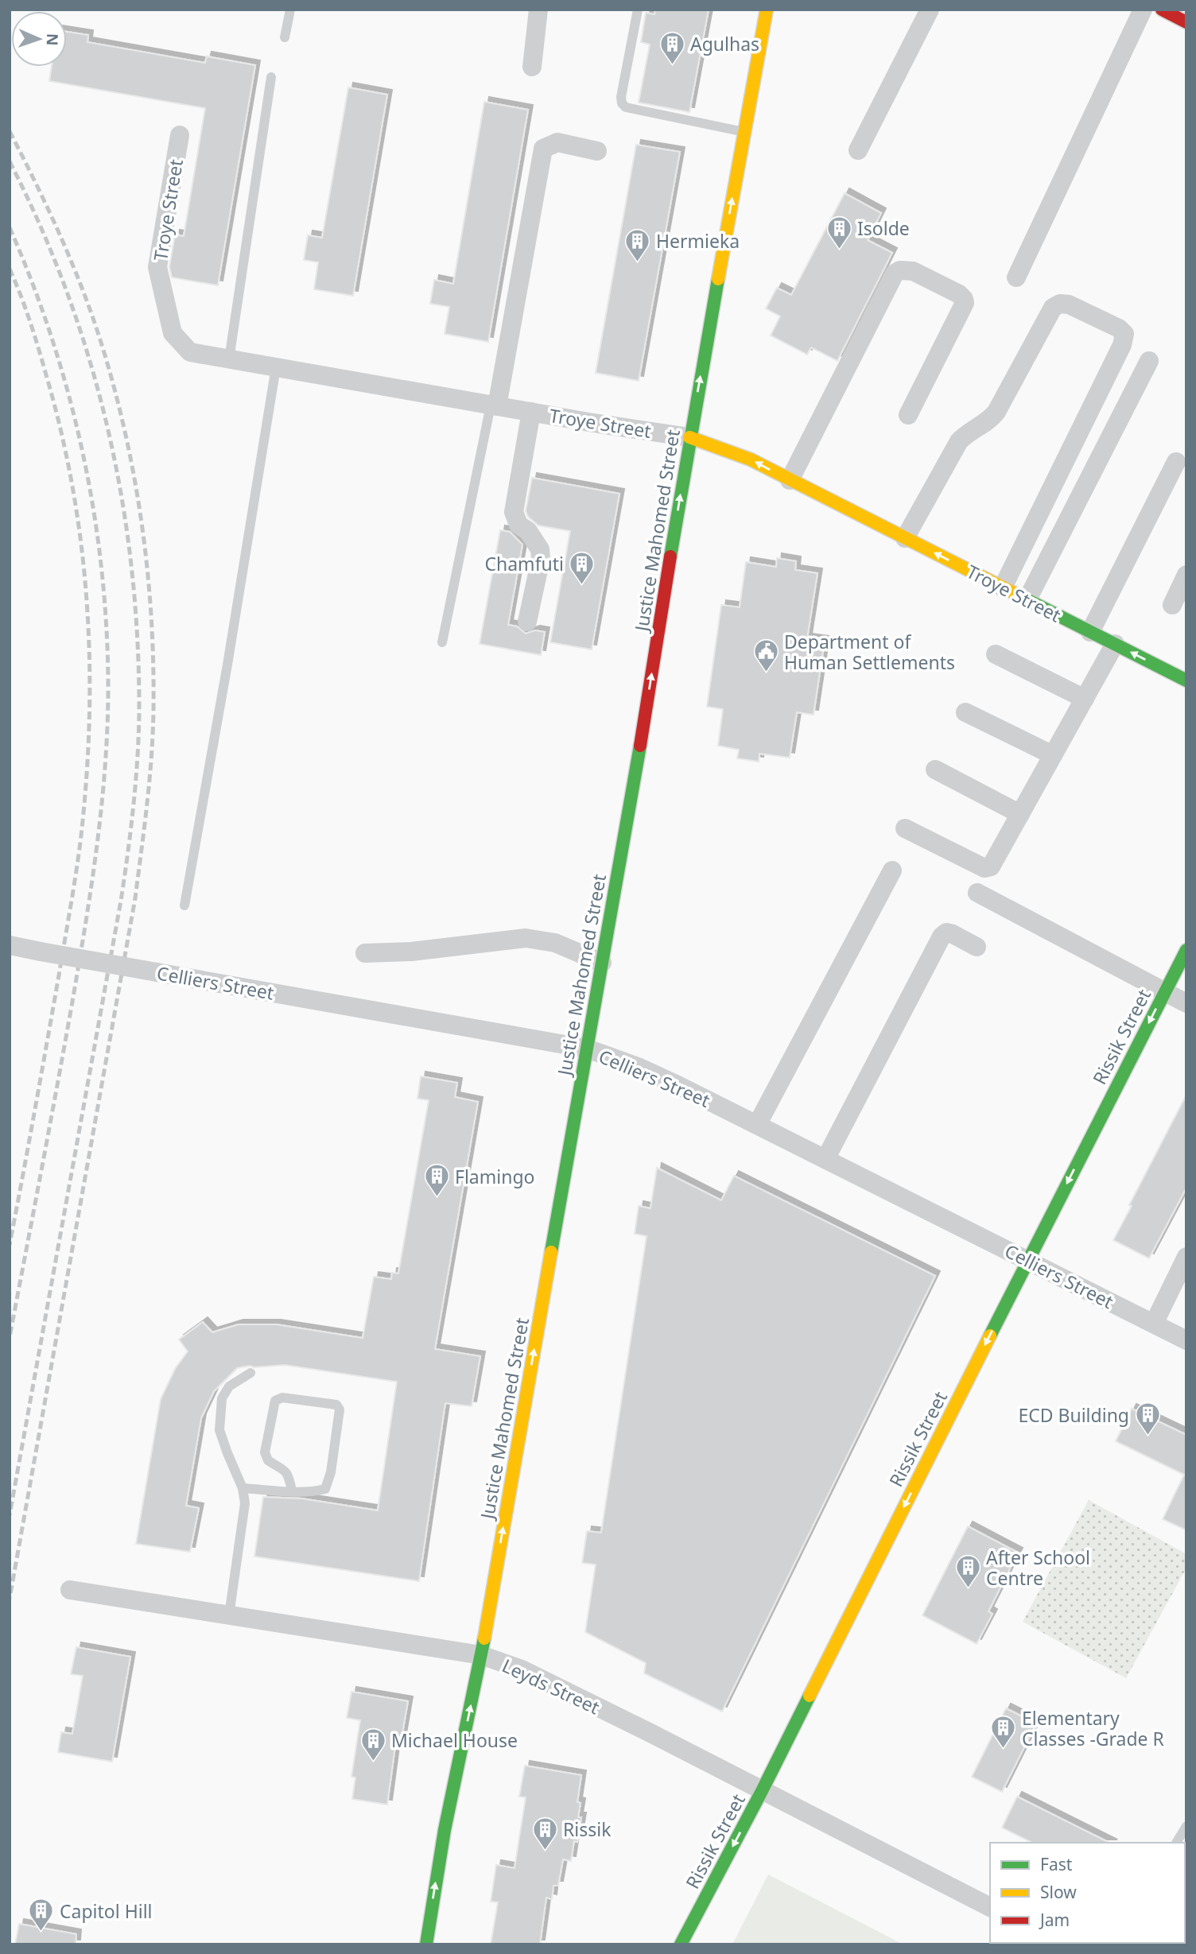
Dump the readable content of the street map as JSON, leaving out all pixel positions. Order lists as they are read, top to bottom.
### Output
{
  "streets": {
    "main road": ["Troye Street", "Justice Mahomed Street", "Rissik Street"],
    "street": ["Celliers Street", "Leyds Street"]
  },
  "crossings": [
    ["Troye Street", "Justice Mahomed Street"],
    ["Justice Mahomed Street", "Celliers Street"],
    ["Justice Mahomed Street", "Leyds Street"],
    ["Celliers Street", "Rissik Street"],
    ["Rissik Street", "Leyds Street"]
  ],
  "one_way": ["Justice Mahomed Street", "Rissik Street"],
  "places": {
    "building": [
      "Agulhas",
      "Isolde",
      "Hermieka",
      "Chamfuti",
      "Flamingo",
      "ECD Building",
      "After School Centre",
      "Elementary Classes -Grade R",
      "Michael House",
      "Rissik",
      "Capitol Hill"
    ],
    "public building": ["Department of Human Settlements"]
  },
  "legend": ["Fast", "Slow", "Jam"],
  "north": "right"
}
